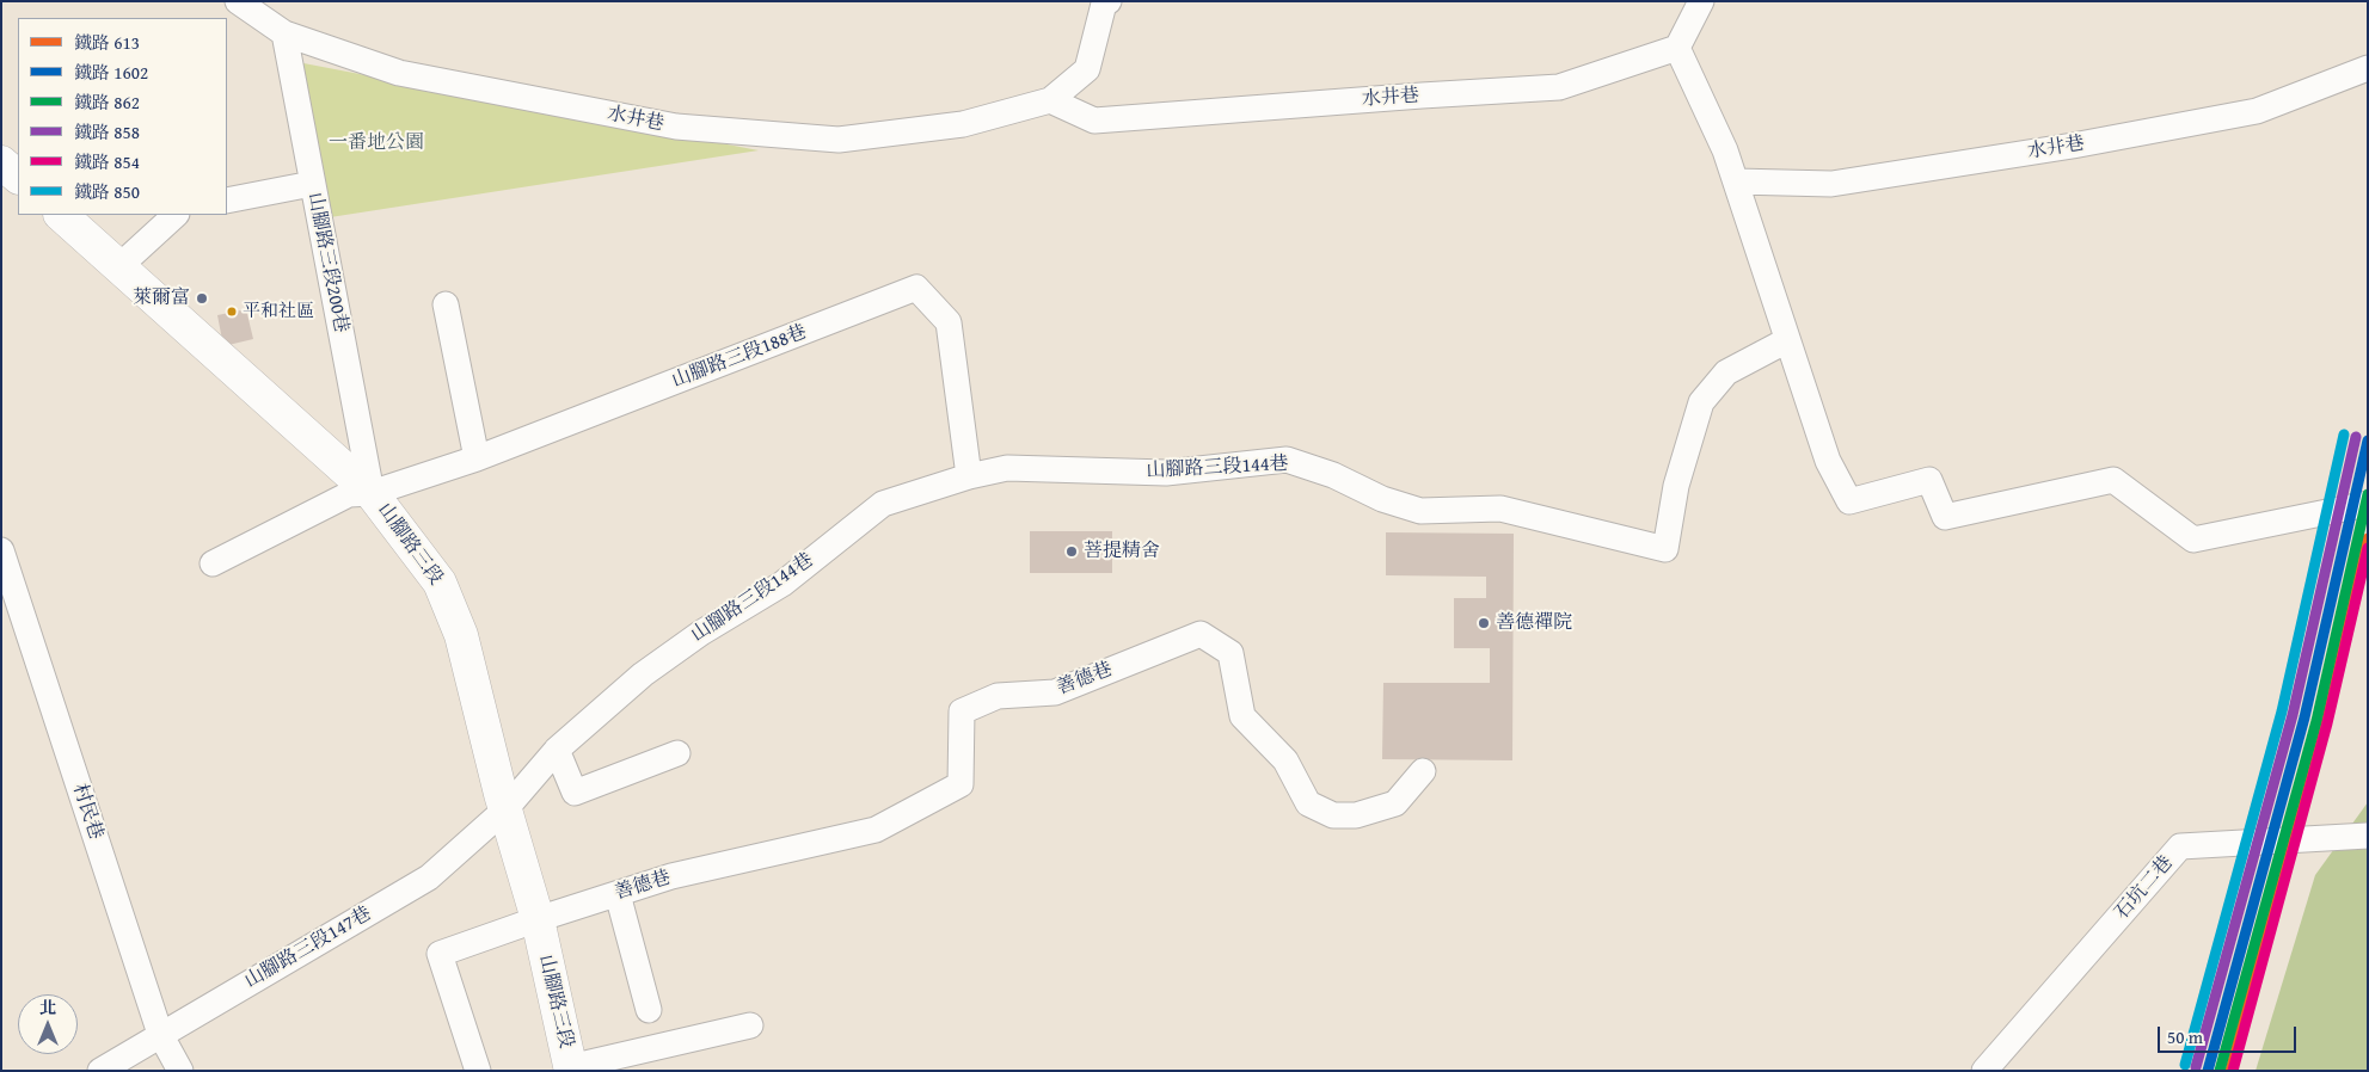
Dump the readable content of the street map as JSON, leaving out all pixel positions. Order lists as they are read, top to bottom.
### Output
{
  "streets": {
    "main road": ["山腳路三段"],
    "street": [
      "水井巷",
      "山腳路三段200巷",
      "山腳路三段188巷",
      "山腳路三段144巷",
      "善德巷",
      "村民巷",
      "石坑二巷",
      "山腳路三段147巷"
    ]
  },
  "crossings": [
    ["水井巷", "山腳路三段200巷"],
    ["山腳路三段200巷", "山腳路三段188巷"],
    ["山腳路三段200巷", "山腳路三段"],
    ["山腳路三段188巷", "山腳路三段144巷"],
    ["山腳路三段188巷", "山腳路三段"],
    ["山腳路三段144巷", "山腳路三段"],
    ["山腳路三段144巷", "山腳路三段147巷"],
    ["山腳路三段", "善德巷"],
    ["山腳路三段", "山腳路三段147巷"],
    ["村民巷", "山腳路三段147巷"]
  ],
  "parks": ["一番地公園"],
  "places": [
    "萊爾富",
    "平和社區",
    "菩提精舍",
    "善德禪院"
  ],
  "lines": [
    "rail line 850",
    "rail line 858",
    "rail line 1602",
    "rail line 862",
    "rail line 613",
    "rail line 854"
  ],
  "legend": [
    "鐵路 613",
    "鐵路 1602",
    "鐵路 862",
    "鐵路 858",
    "鐵路 854",
    "鐵路 850"
  ],
  "scale_bar": "50 m",
  "north": "top"
}
